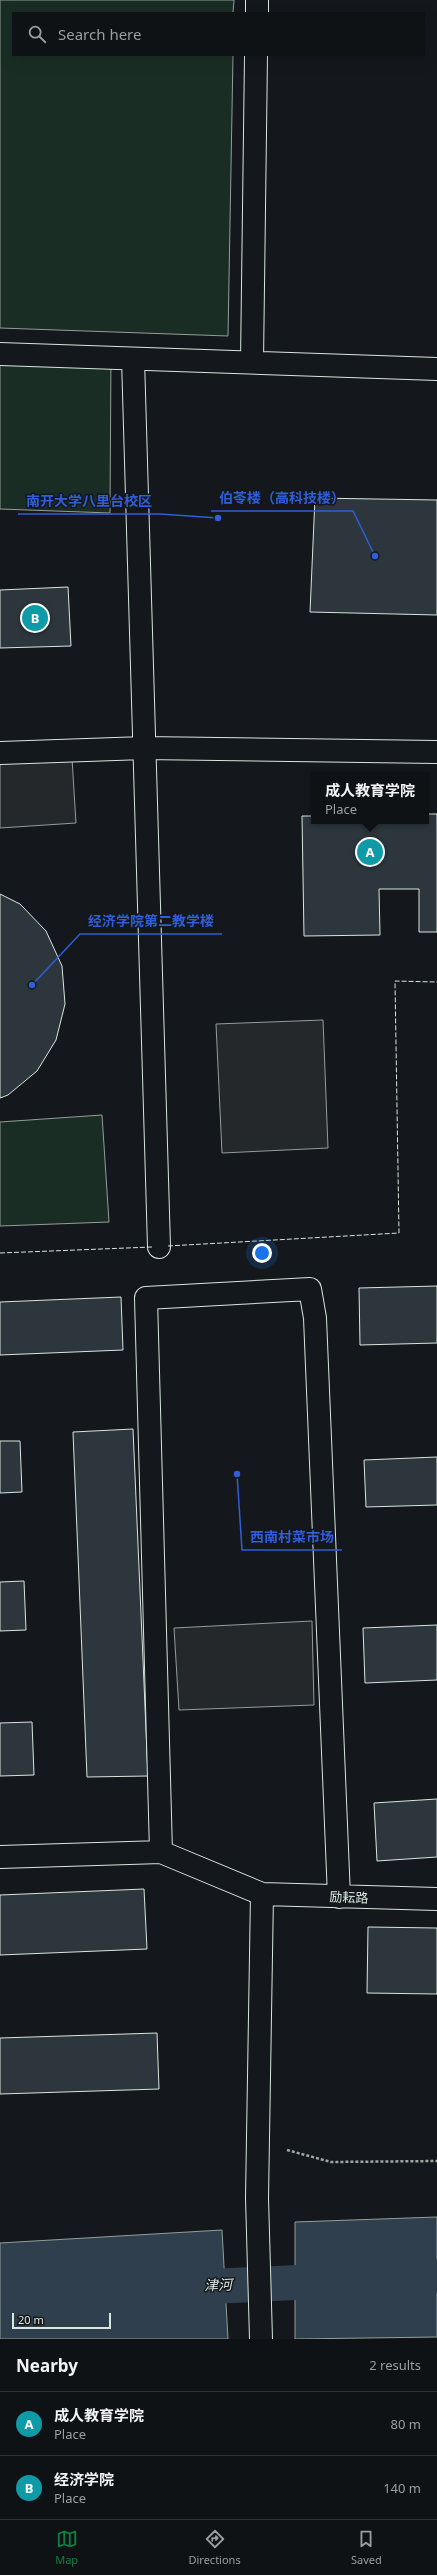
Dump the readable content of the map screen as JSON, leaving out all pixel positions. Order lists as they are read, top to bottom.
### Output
{
  "streets": {
    "street": ["励耘路"]
  },
  "water": ["津河"],
  "places": [
    "南开大学八里台校区",
    "伯苓楼（高科技楼）",
    "经济学院第二教学楼",
    "西南村菜市场"
  ],
  "scale_bar": "20 m",
  "page": {
    "search": "Search here",
    "pins": ["B", "A"],
    "popup": ["成人教育学院", "Place"],
    "scale": "20 m",
    "heading": ["Nearby", "2 results"],
    "list": [
      {
        "mark": "A",
        "name": "成人教育学院",
        "note": "Place",
        "value": "80 m"
      },
      {
        "mark": "B",
        "name": "经济学院",
        "note": "Place",
        "value": "140 m"
      }
    ],
    "nav": ["Map", "Directions", "Saved"]
  }
}
